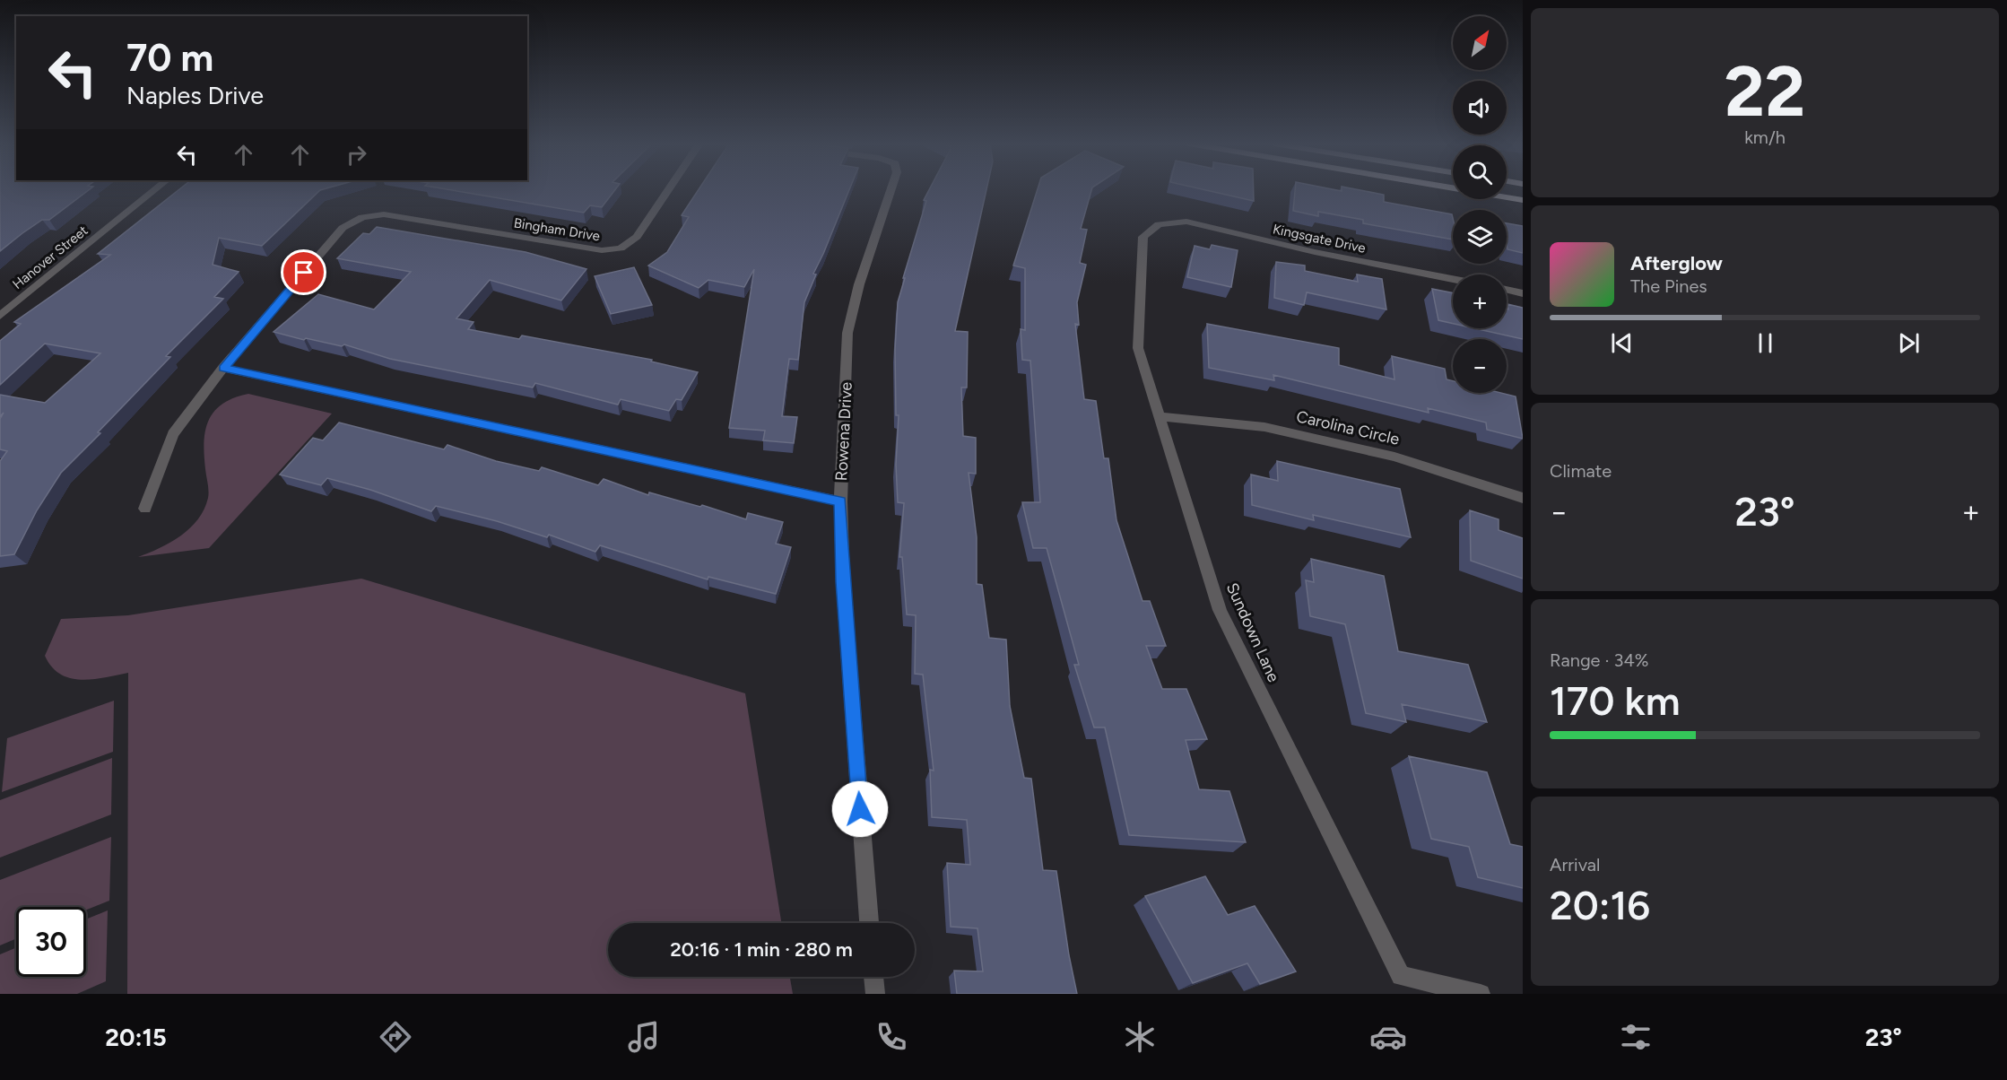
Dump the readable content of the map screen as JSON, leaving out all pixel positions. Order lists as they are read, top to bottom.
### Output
{
  "streets": {
    "street": [
      "Bingham Drive",
      "Kingsgate Drive",
      "Hanover Street",
      "Carolina Circle",
      "Rowena Drive",
      "Sundown Lane"
    ]
  },
  "crossings": [
    ["Kingsgate Drive", "Sundown Lane"],
    ["Carolina Circle", "Sundown Lane"]
  ],
  "north": "top right",
  "page": {
    "tile": [
      ["22", "km/h"],
      "Climate",
      ["Range · 34%", "170 km"],
      ["Arrival", "20:16"]
    ],
    "map_buttons": ["+", "−"],
    "turn": ["70 m", "Naples Drive"],
    "song": ["Afterglow", "The Pines"],
    "heat": ["−", "23°", "+"],
    "limit": "30",
    "trip": "20:16 · 1 min · 280 m",
    "tabs": ["20:15", "23°"]
  }
}
